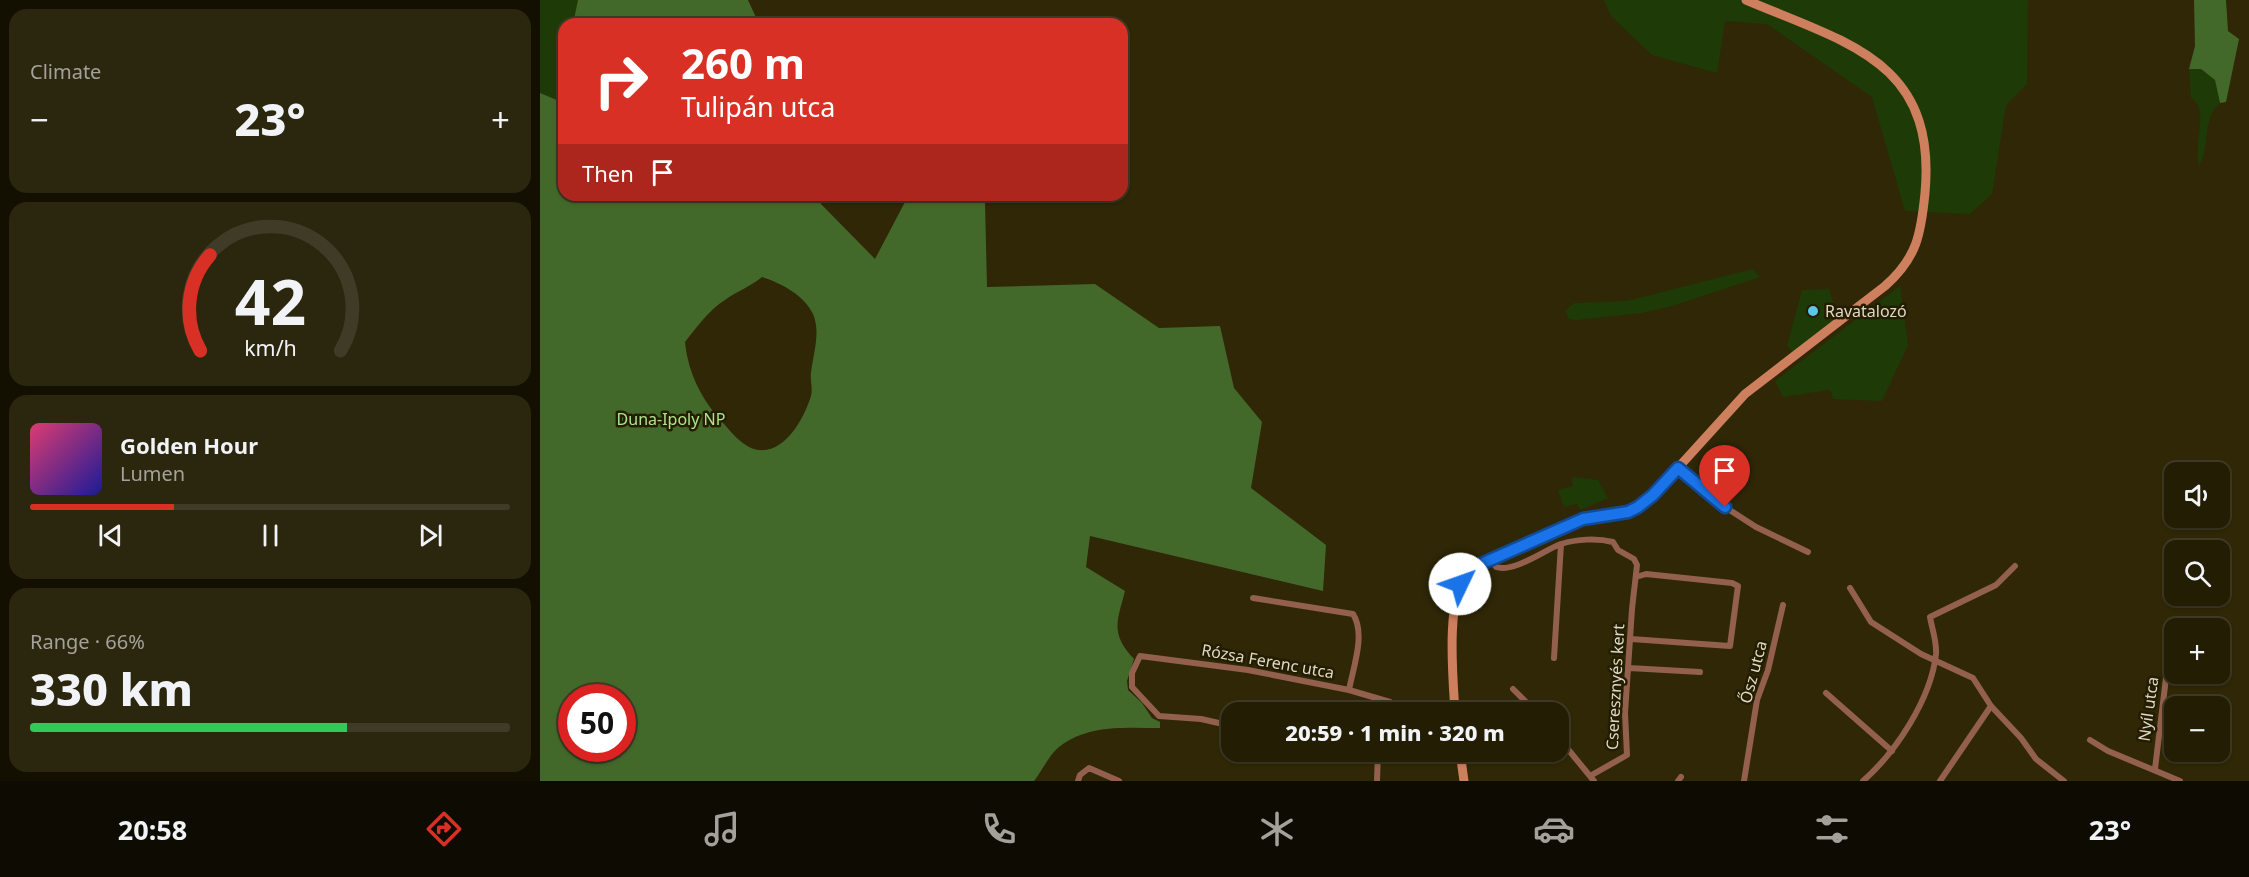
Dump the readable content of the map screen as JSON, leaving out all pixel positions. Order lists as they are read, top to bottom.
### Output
{
  "streets": {
    "street": [
      "Rózsa Ferenc utca",
      "Ősz utca",
      "Cseresznyés kert",
      "Nyíl utca"
    ]
  },
  "parks": ["Duna-Ipoly NP"],
  "places": ["Ravatalozó"],
  "page": {
    "tile": [
      "Climate",
      ["Range · 66%", "330 km"]
    ],
    "turn": ["260 m", "Tulipán utca"],
    "heat": ["−", "23°", "+"],
    "then": "Then",
    "song": ["Golden Hour", "Lumen"],
    "map_buttons": ["+", "−"],
    "limit": "50",
    "trip": "20:59 · 1 min · 320 m",
    "tabs": ["20:58", "23°"],
    "gauge": ["42", "km/h"]
  }
}
